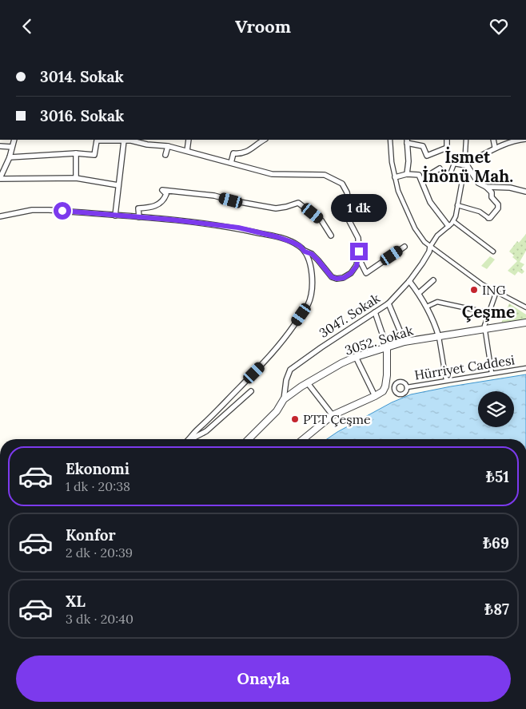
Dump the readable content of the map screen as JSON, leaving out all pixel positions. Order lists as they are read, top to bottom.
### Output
{
  "streets": {
    "street": ["3047. Sokak", "3052. Sokak", "Hürriyet Caddesi"]
  },
  "crossings": [
    ["3047. Sokak", "3052. Sokak"]
  ],
  "districts": ["İsmet İnönü Mah.", "Çeşme"],
  "places": ["ING", "PTT Çeşme"],
  "page": {
    "header": "Vroom",
    "banner": ["3014. Sokak", "3016. Sokak"],
    "bubble": "1 dk",
    "list": [
      {
        "name": "Ekonomi",
        "note": "1 dk · 20:38",
        "value": "₺51"
      },
      {
        "name": "Konfor",
        "note": "2 dk · 20:39",
        "value": "₺69"
      },
      {
        "name": "XL",
        "note": "3 dk · 20:40",
        "value": "₺87"
      }
    ],
    "buttons": "Onayla"
  }
}
